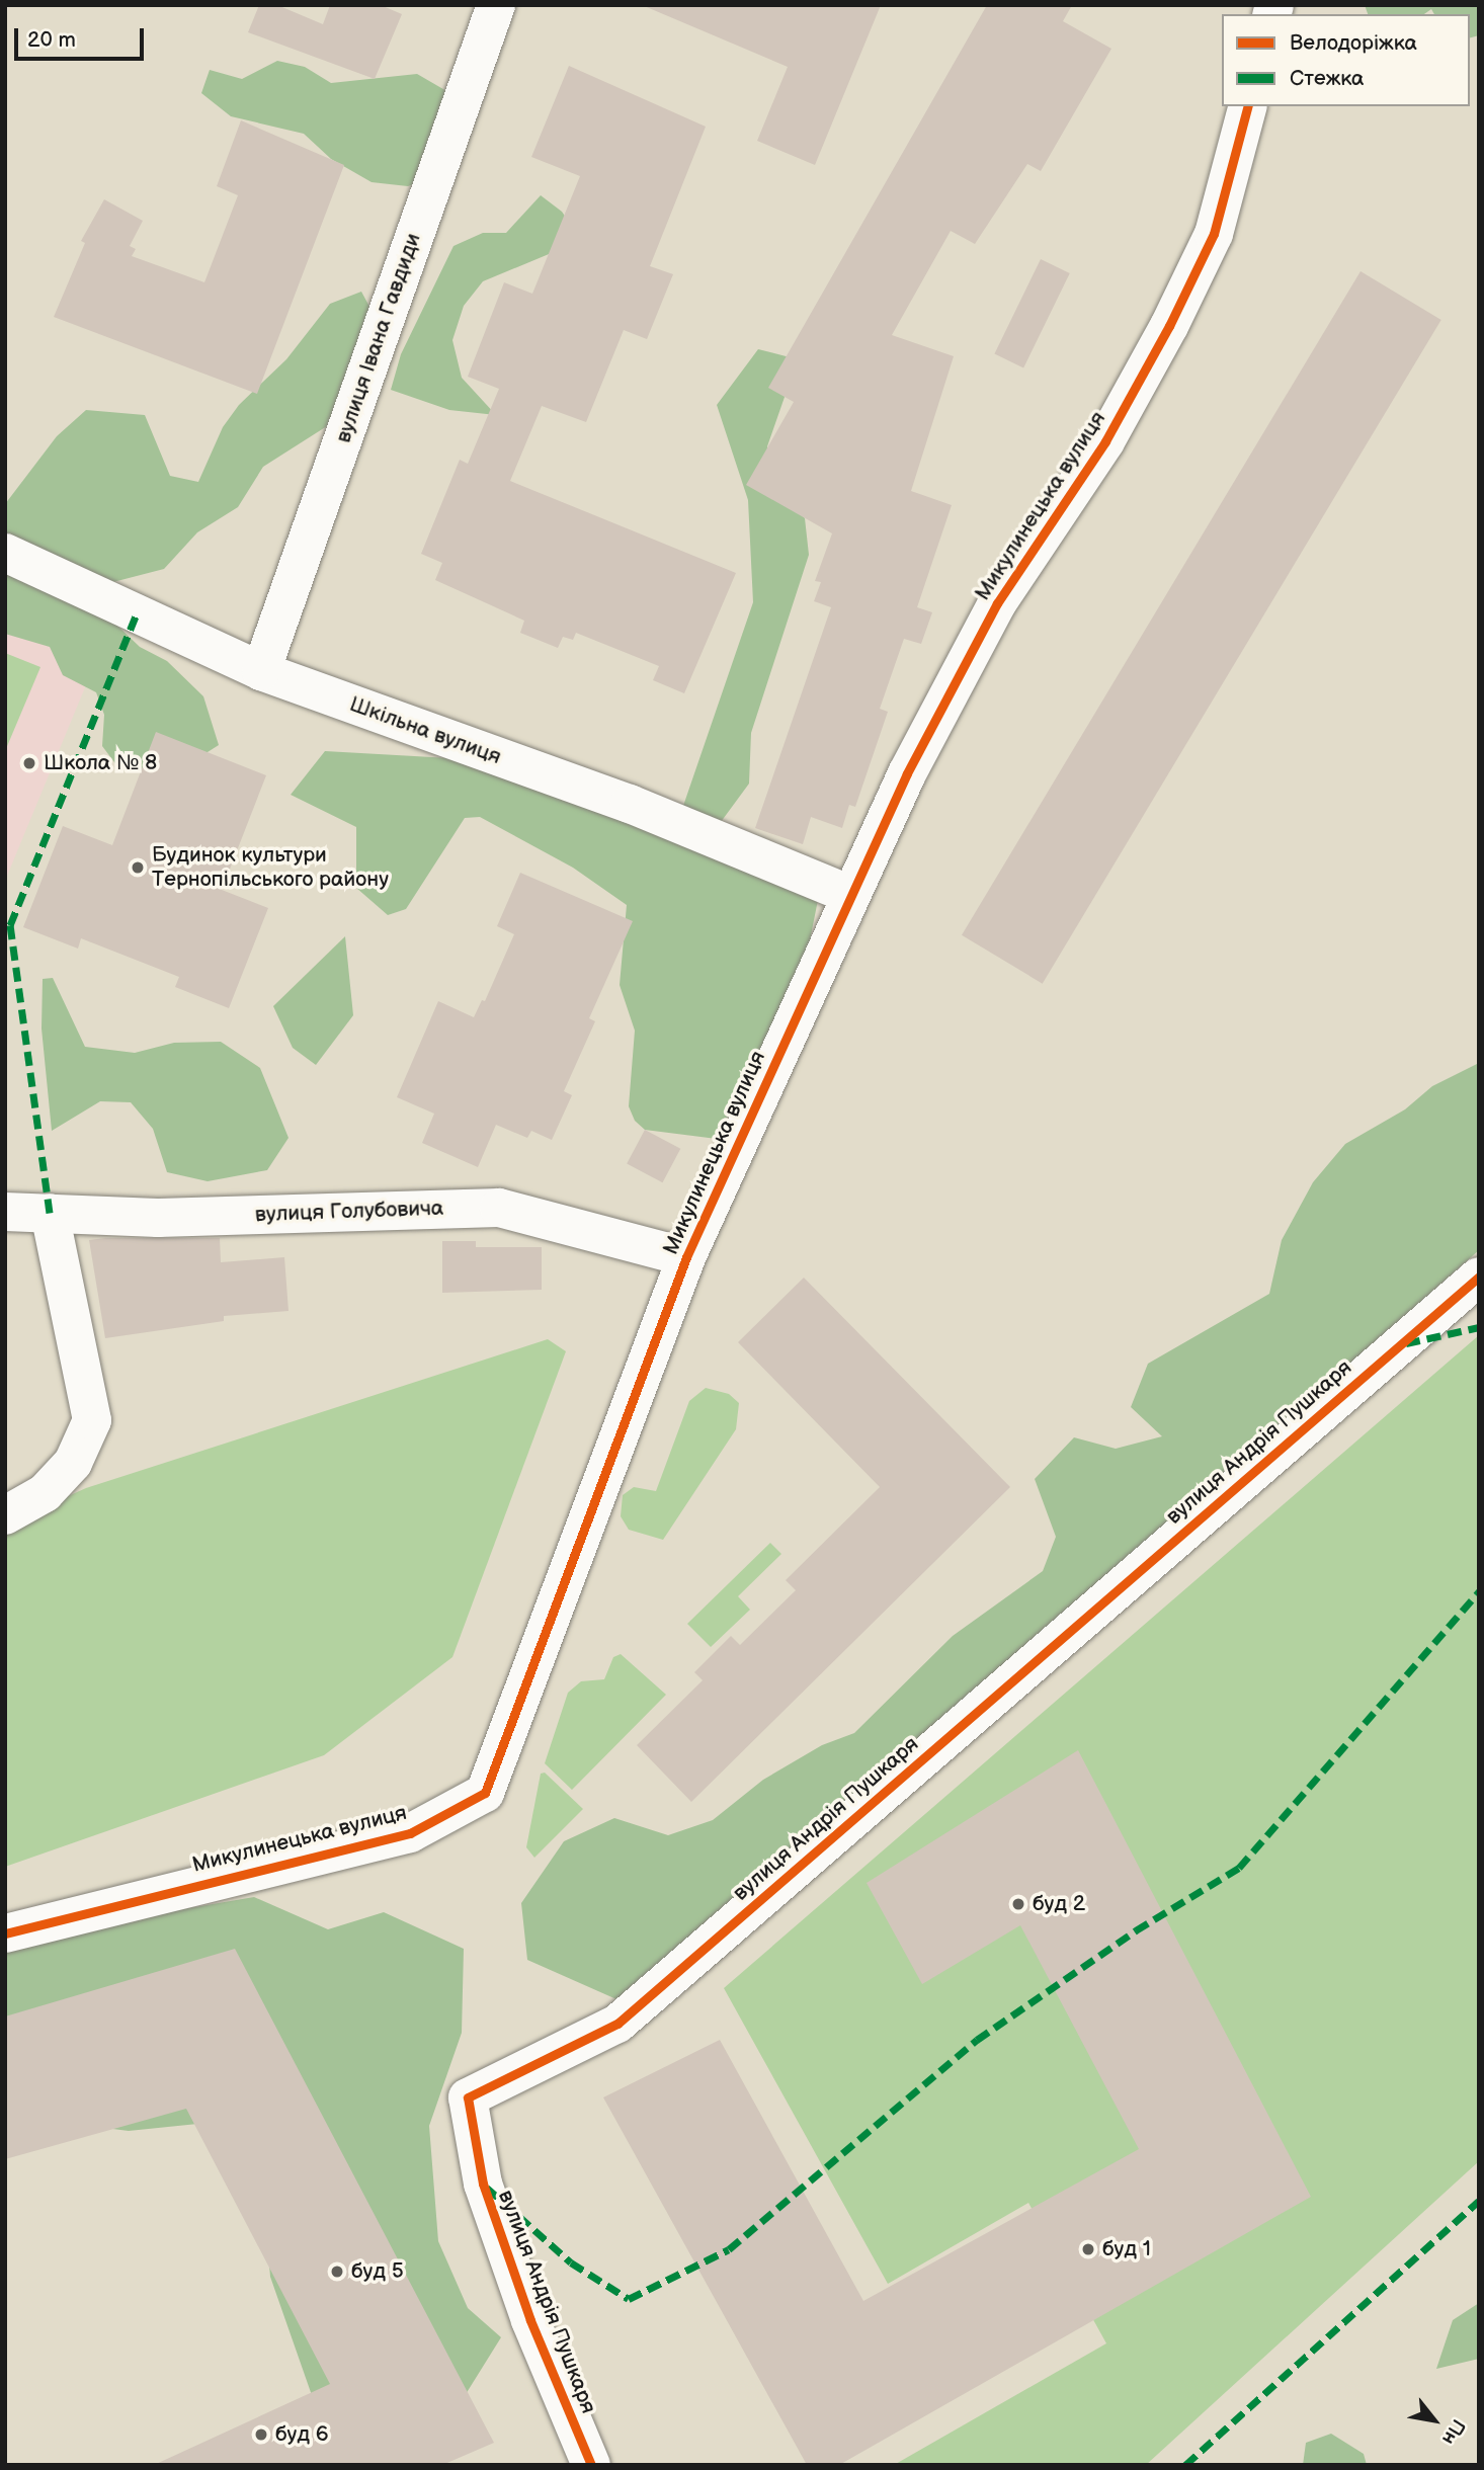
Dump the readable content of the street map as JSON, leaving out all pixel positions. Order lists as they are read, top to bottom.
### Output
{
  "streets": {
    "street": [
      "вулиця Івана Гавдиди",
      "Микулинецька вулиця",
      "Шкільна вулиця",
      "вулиця Голубовича",
      "вулиця Андрія Пушкаря"
    ]
  },
  "crossings": [
    ["вулиця Івана Гавдиди", "Шкільна вулиця"],
    ["Микулинецька вулиця", "Шкільна вулиця"],
    ["Микулинецька вулиця", "вулиця Голубовича"]
  ],
  "places": [
    "Школа № 8",
    "Будинок культури Тернопільського району",
    "буд 2",
    "буд 1",
    "буд 5",
    "буд 6"
  ],
  "legend": ["Велодоріжка", "Стежка"],
  "scale_bar": "20 m",
  "north": "bottom right"
}
